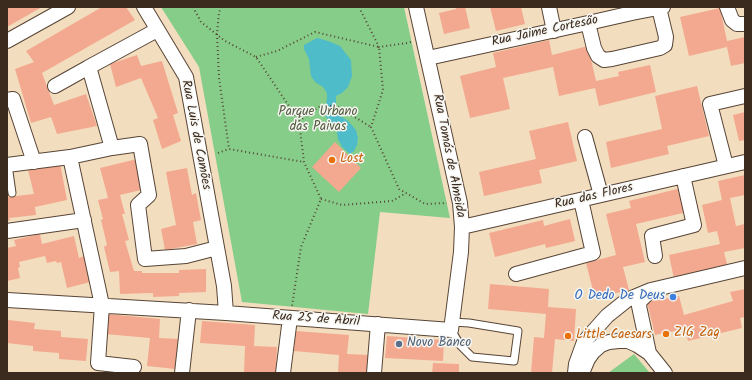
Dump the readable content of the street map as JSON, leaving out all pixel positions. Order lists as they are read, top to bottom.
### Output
{
  "streets": {
    "street": [
      "Rua Jaime Cortesão",
      "Rua Luis de Camões",
      "Rua Tomás de Almeida",
      "Rua das Flores",
      "Rua 25 de Abril"
    ]
  },
  "crossings": [
    ["Rua Jaime Cortesão", "Rua Tomás de Almeida"],
    ["Rua Luis de Camões", "Rua 25 de Abril"],
    ["Rua Tomás de Almeida", "Rua das Flores"],
    ["Rua Tomás de Almeida", "Rua 25 de Abril"]
  ],
  "parks": ["Parque Urbano das Paivas"],
  "places": [
    "Lost",
    "O Dedo De Deus",
    "ZIG Zag",
    "Little Caesars",
    "Novo Banco"
  ]
}
